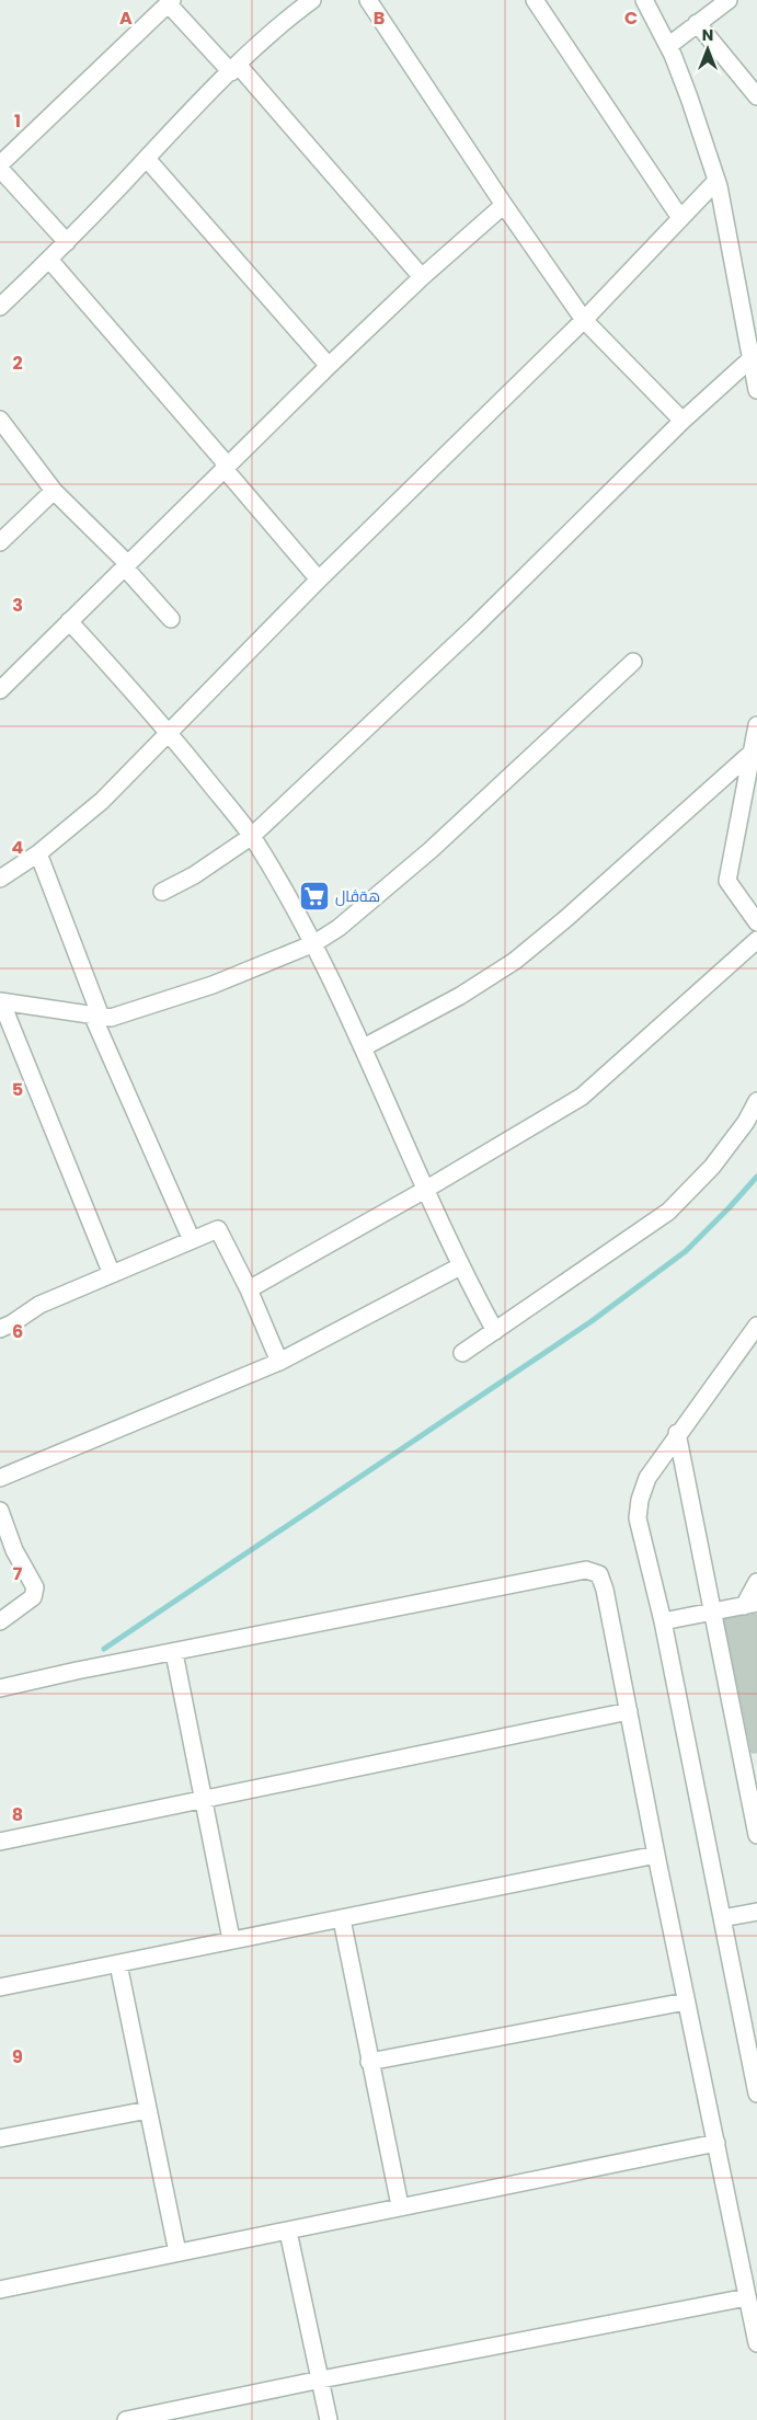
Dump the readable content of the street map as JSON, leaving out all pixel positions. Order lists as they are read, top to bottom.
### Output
{
  "places": {
    "supermarket": ["هةڤال"]
  },
  "north": "top",
  "grid": {
    "columns": ["A", "B", "C"],
    "rows": [
      "1",
      "2",
      "3",
      "4",
      "5",
      "6",
      "7",
      "8",
      "9"
    ]
  }
}
